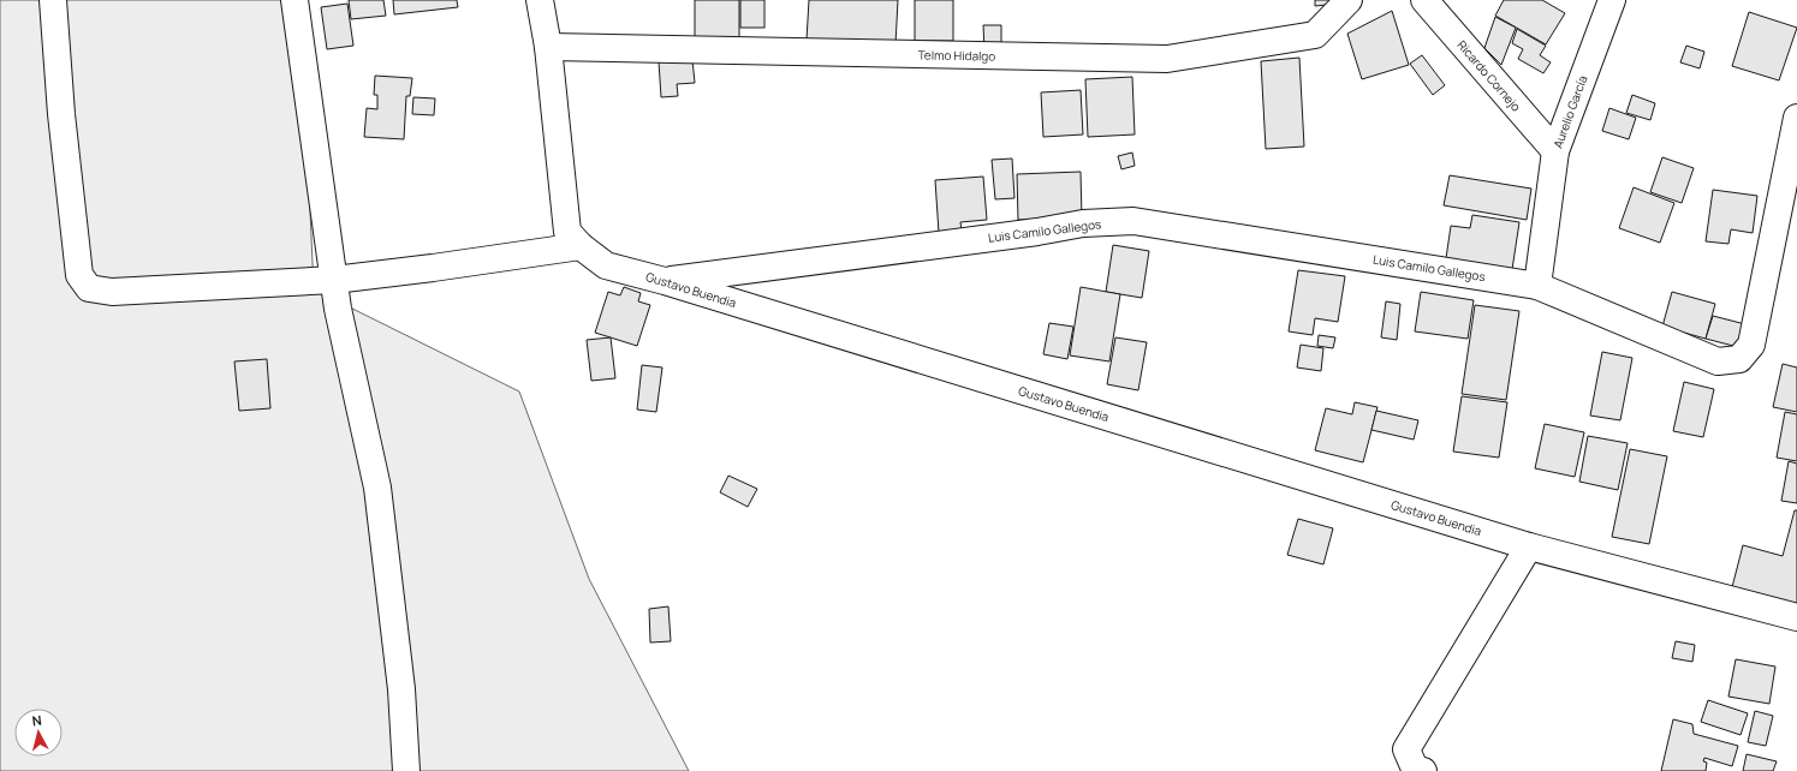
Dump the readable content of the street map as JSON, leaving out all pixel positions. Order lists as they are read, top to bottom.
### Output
{
  "streets": {
    "street": [
      "Telmo Hidalgo",
      "Ricardo Cornejo",
      "Aurelio García",
      "Luis Camilo Gallegos",
      "Gustavo Buendia"
    ]
  },
  "crossings": [
    ["Telmo Hidalgo", "Gustavo Buendia"],
    ["Ricardo Cornejo", "Aurelio García"],
    ["Aurelio García", "Luis Camilo Gallegos"],
    ["Luis Camilo Gallegos", "Gustavo Buendia"]
  ],
  "north": "top"
}
